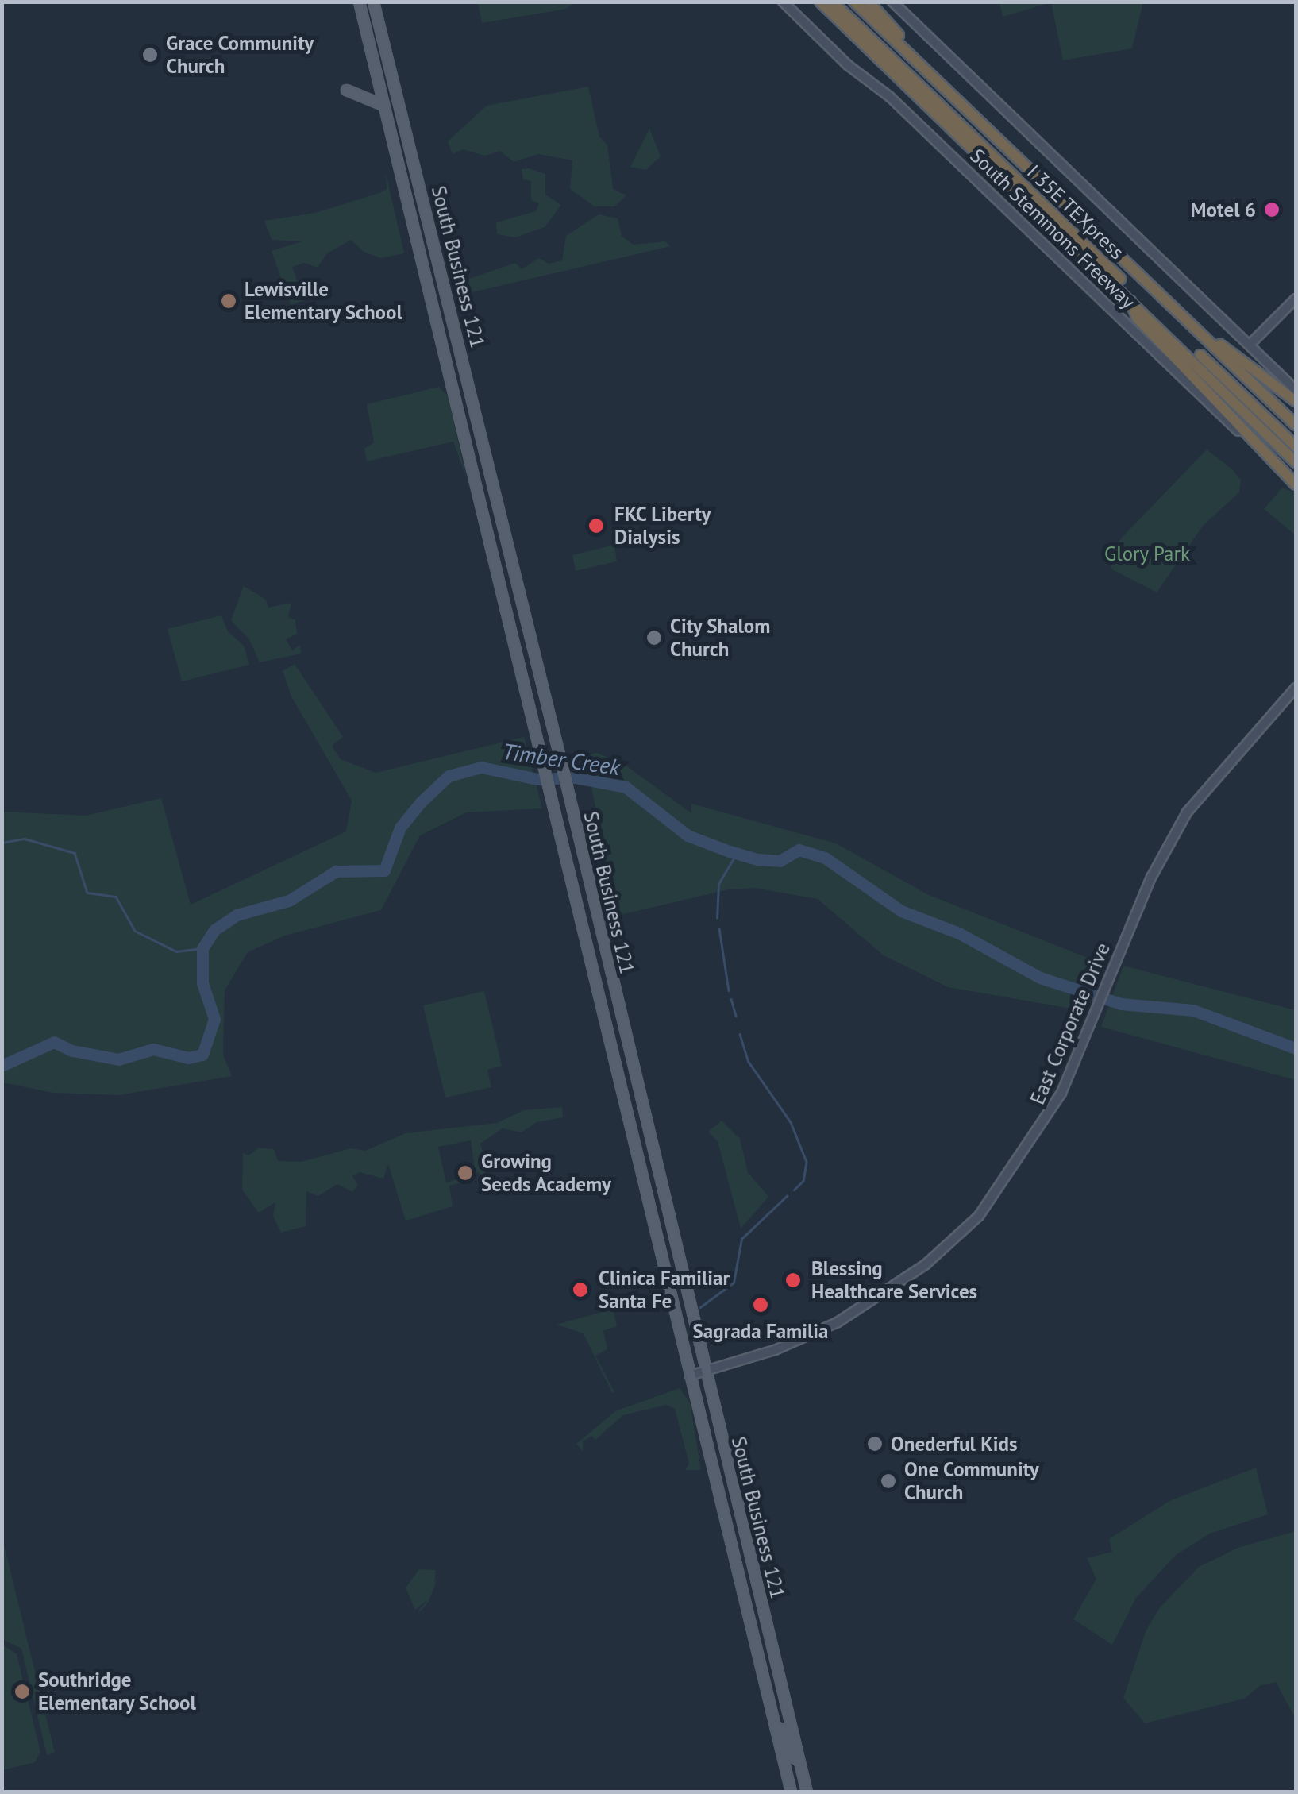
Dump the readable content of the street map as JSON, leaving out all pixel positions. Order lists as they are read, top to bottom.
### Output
{
  "streets": {
    "highway": ["I 35E TEXpress", "South Stemmons Freeway"],
    "main road": ["South Business 121", "East Corporate Drive"]
  },
  "crossings": [
    ["South Business 121", "East Corporate Drive"]
  ],
  "water": ["Timber Creek"],
  "parks": ["Glory Park"],
  "places": [
    "Grace Community Church",
    "Motel 6",
    "Lewisville Elementary School",
    "FKC Liberty Dialysis",
    "City Shalom Church",
    "Growing Seeds Academy",
    "Blessing Healthcare Services",
    "Clinica Familiar Santa Fe",
    "Sagrada Familia",
    "Onederful Kids",
    "One Community Church",
    "Southridge Elementary School"
  ]
}
